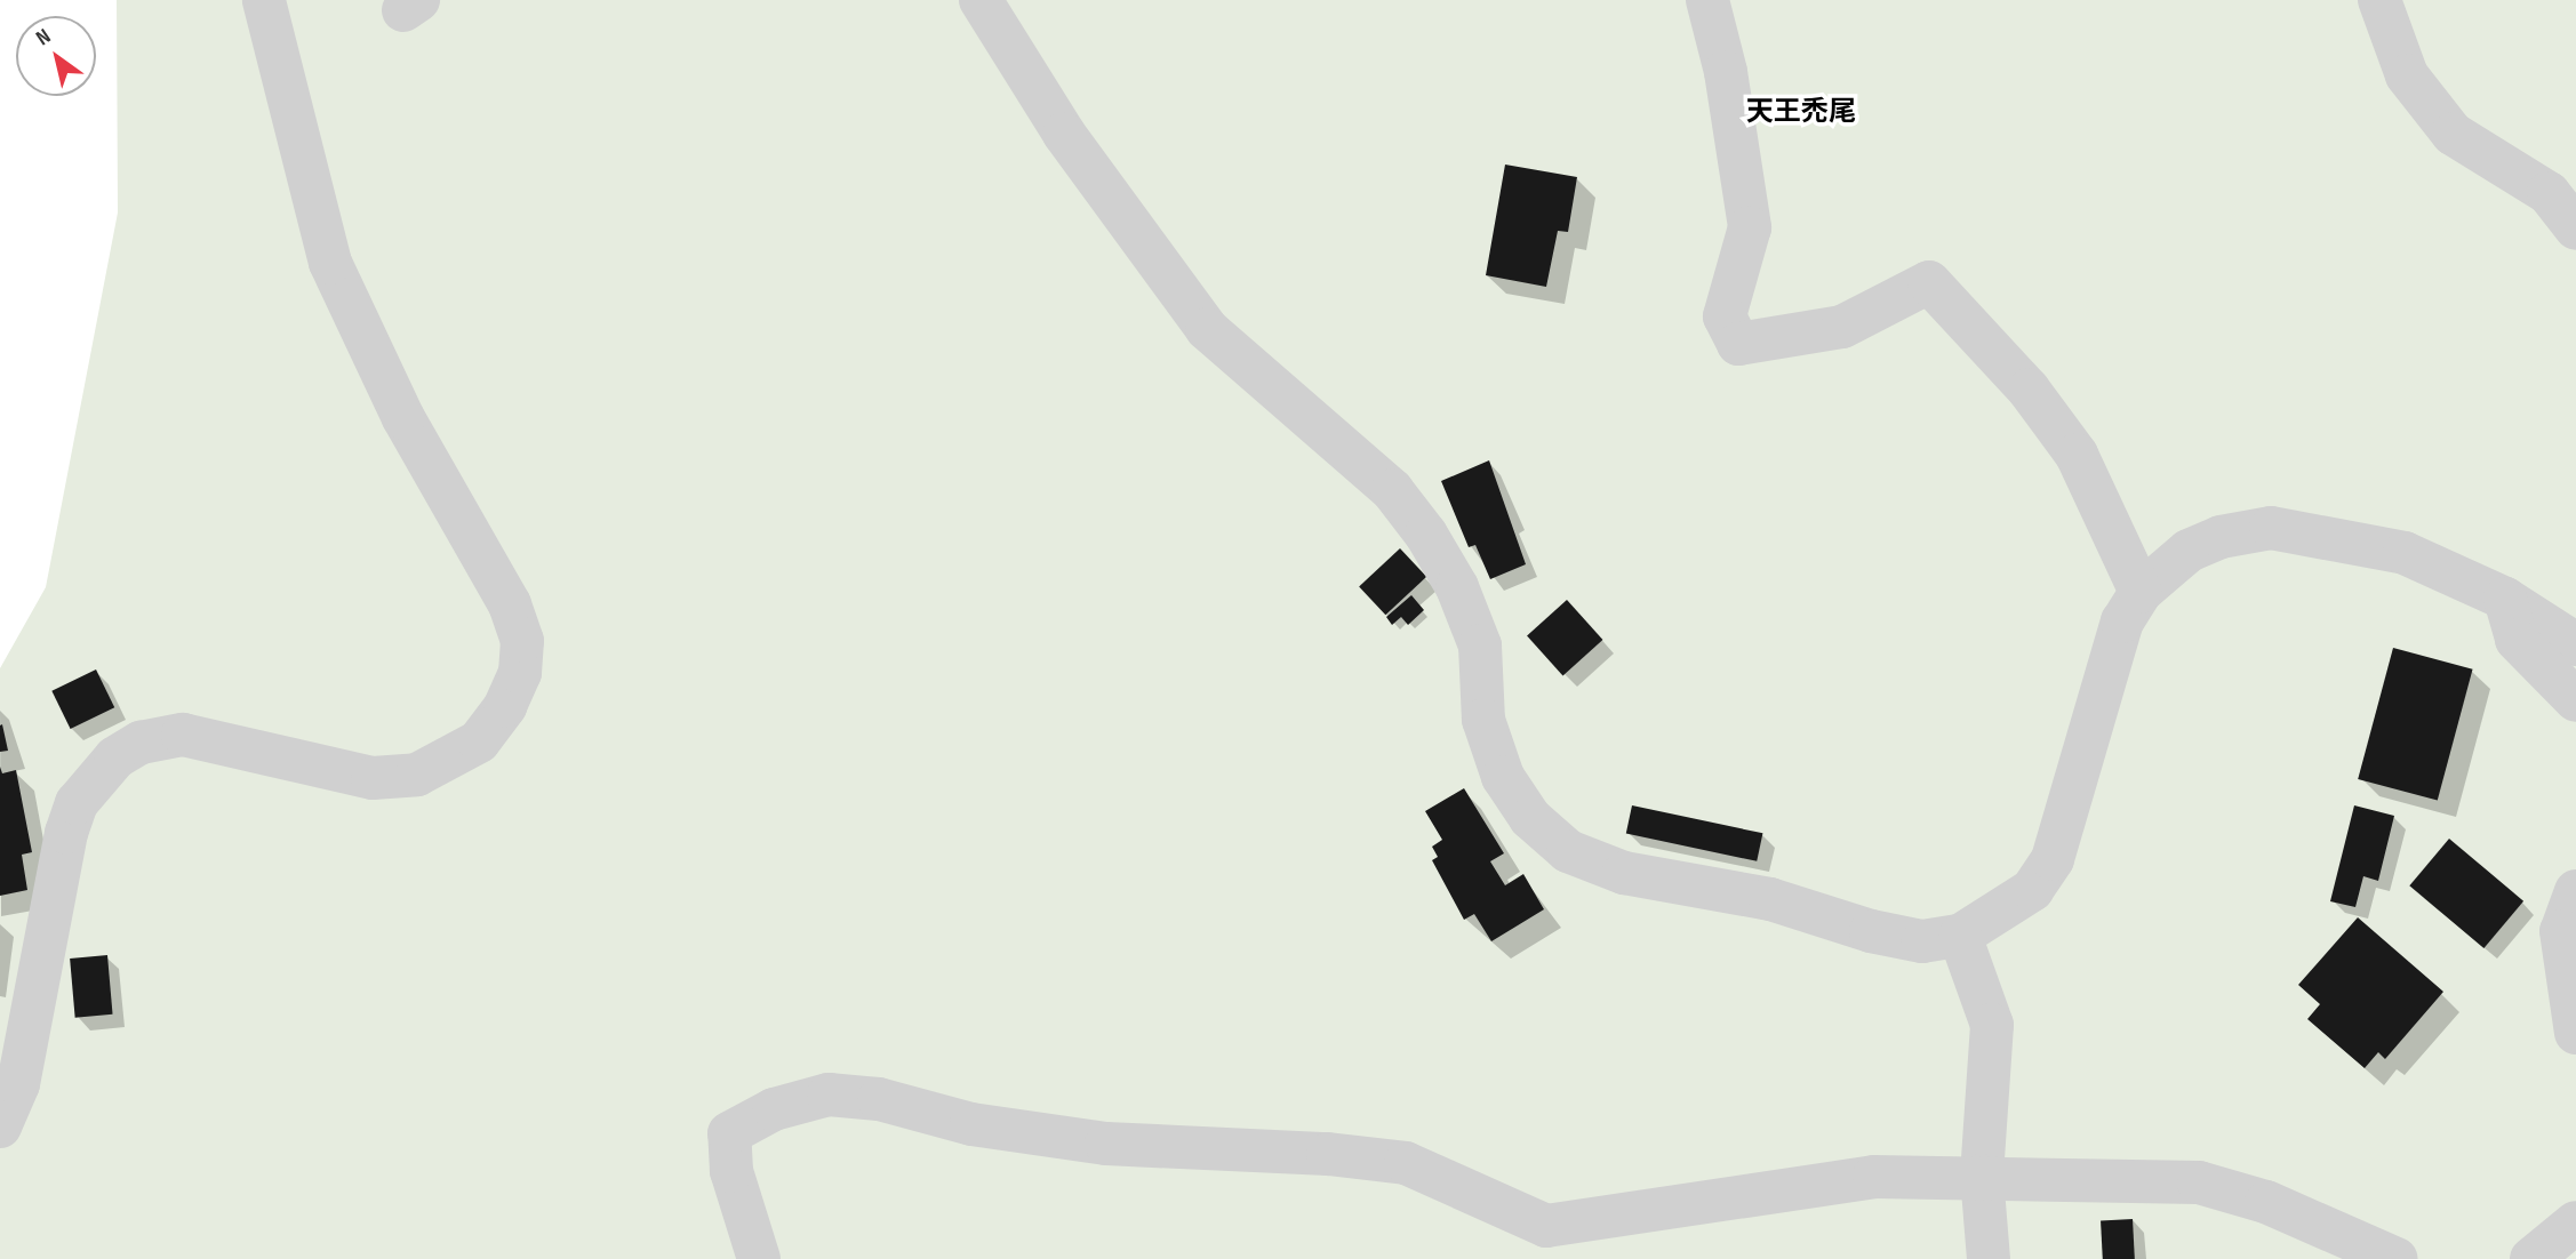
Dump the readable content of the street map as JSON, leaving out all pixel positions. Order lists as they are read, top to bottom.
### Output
{
  "districts": ["天王禿尾"],
  "north": "top left"
}
